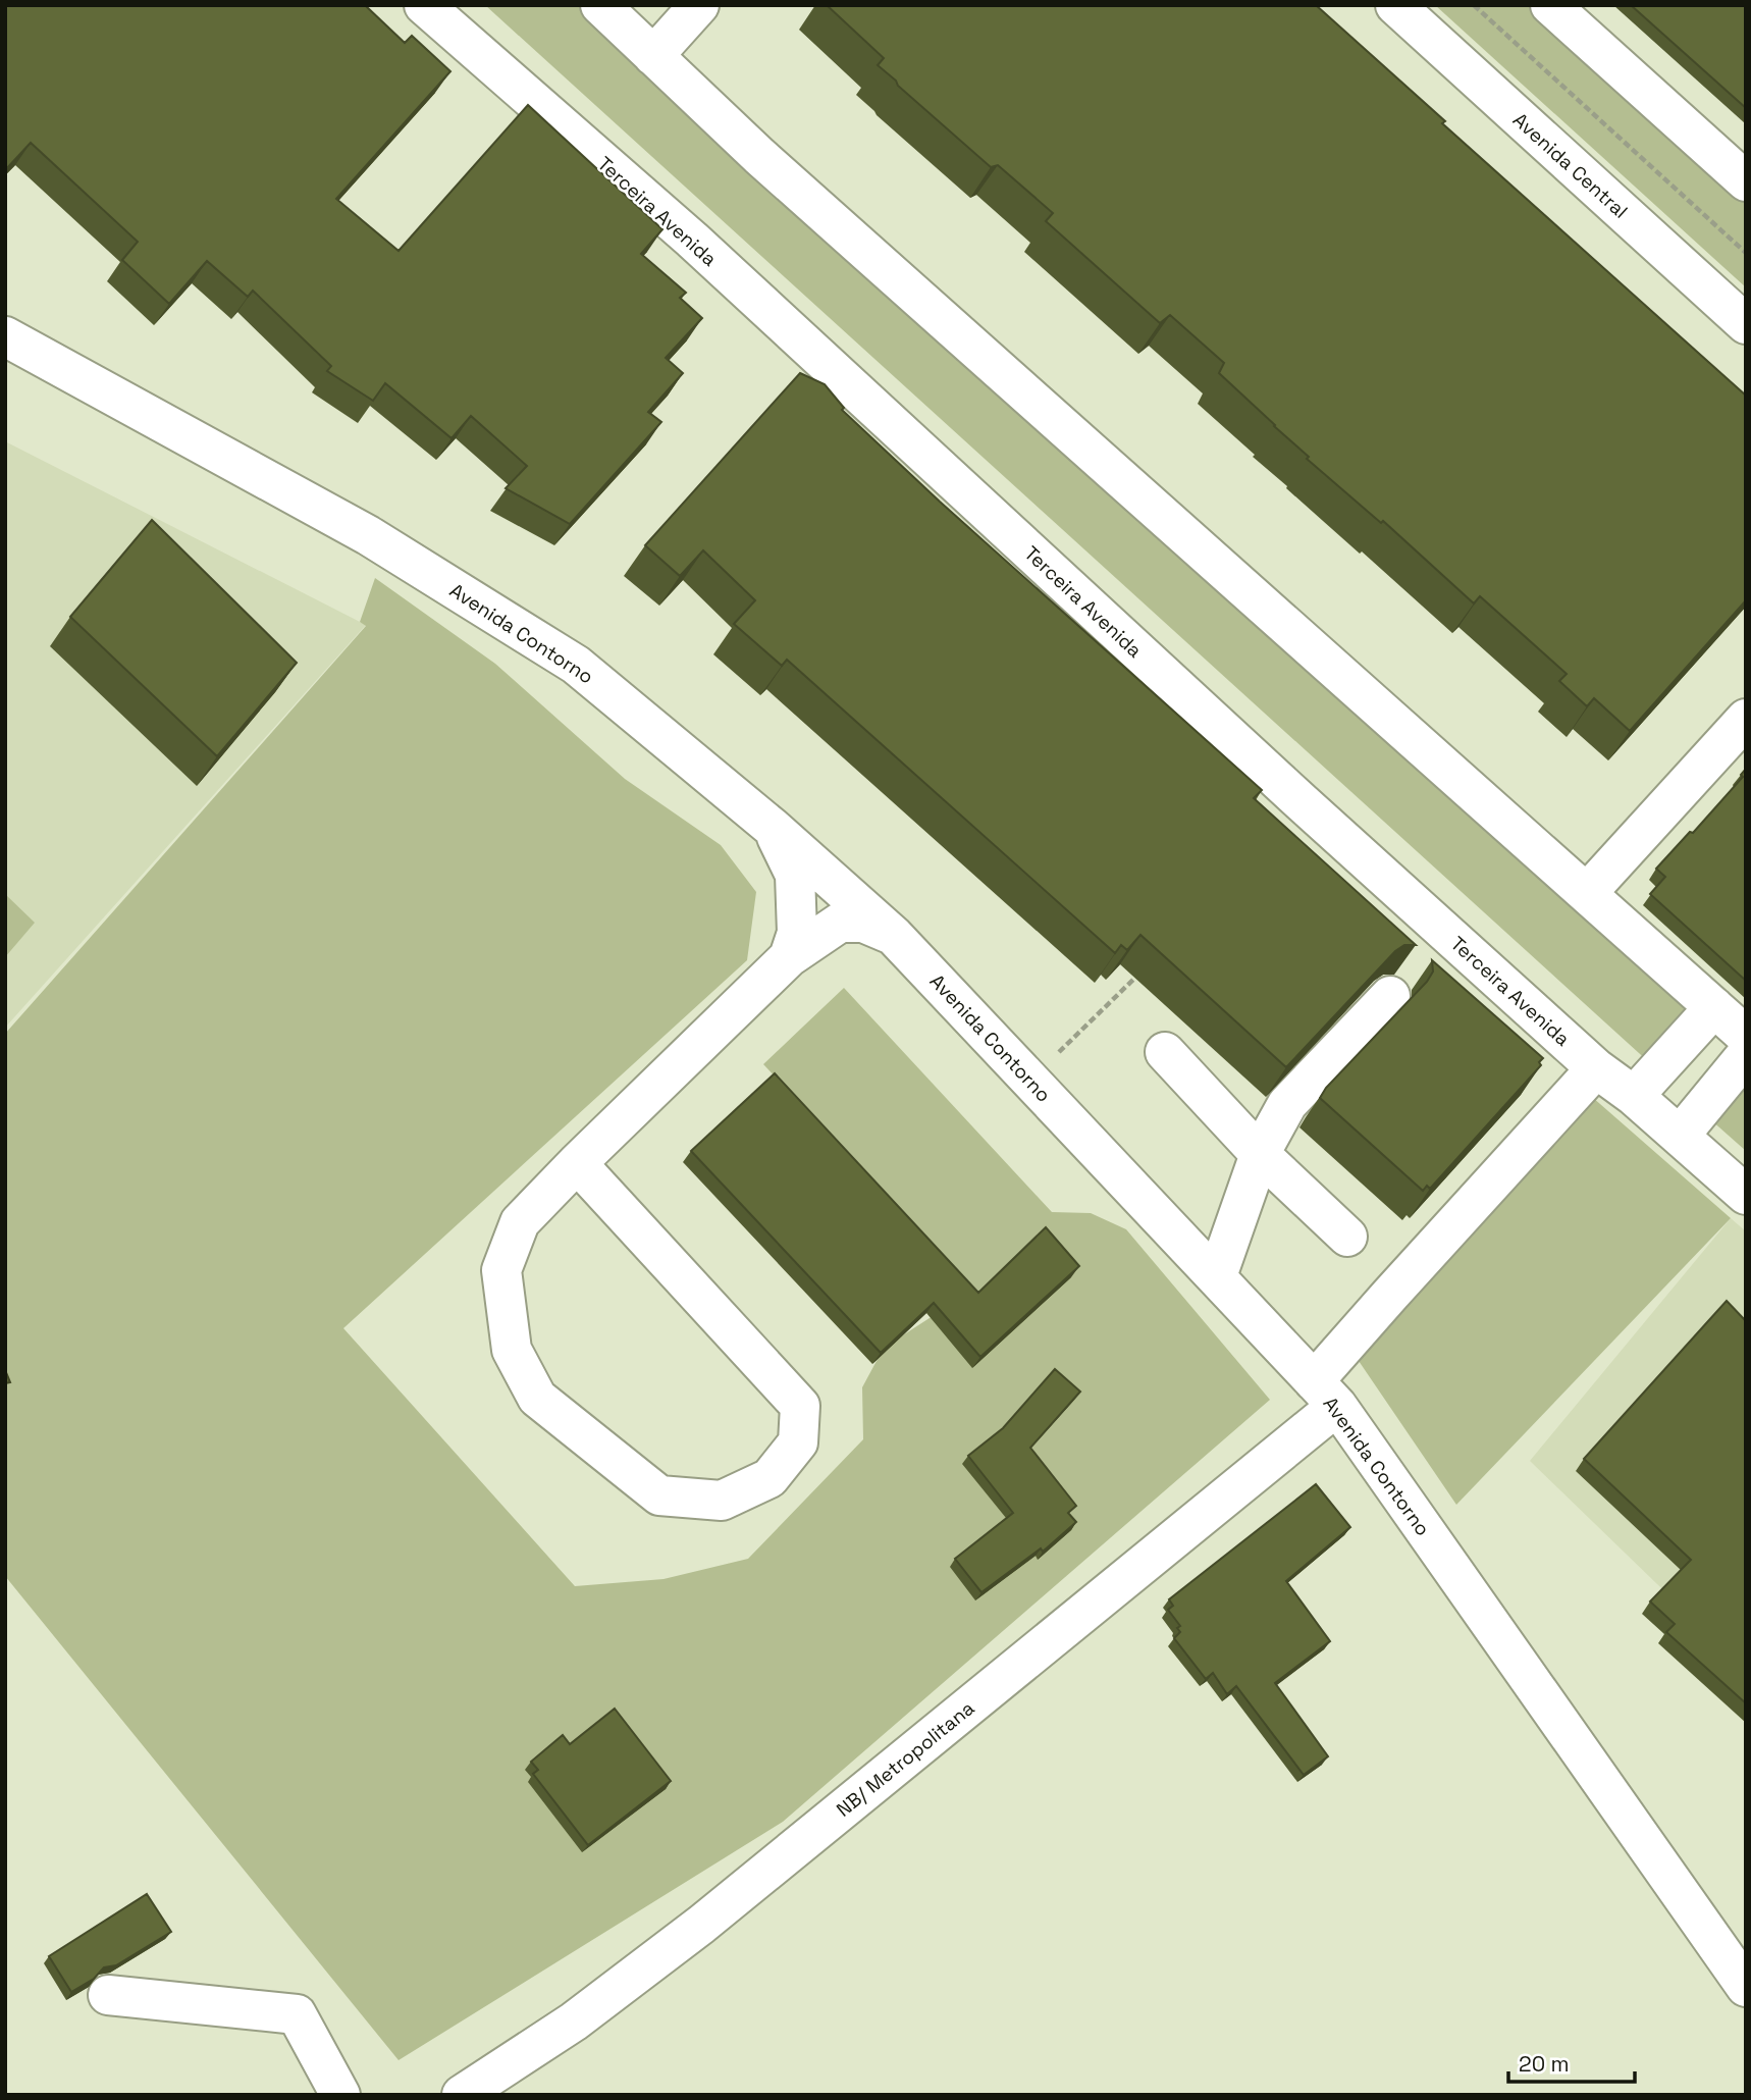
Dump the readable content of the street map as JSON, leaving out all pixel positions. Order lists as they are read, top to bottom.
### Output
{
  "streets": {
    "street": [
      "Avenida Central",
      "Terceira Avenida",
      "Avenida Contorno",
      "NB/ Metropolitana"
    ]
  },
  "crossings": [
    ["Terceira Avenida", "NB/ Metropolitana"],
    ["Avenida Contorno", "NB/ Metropolitana"]
  ],
  "scale_bar": "20 m"
}
